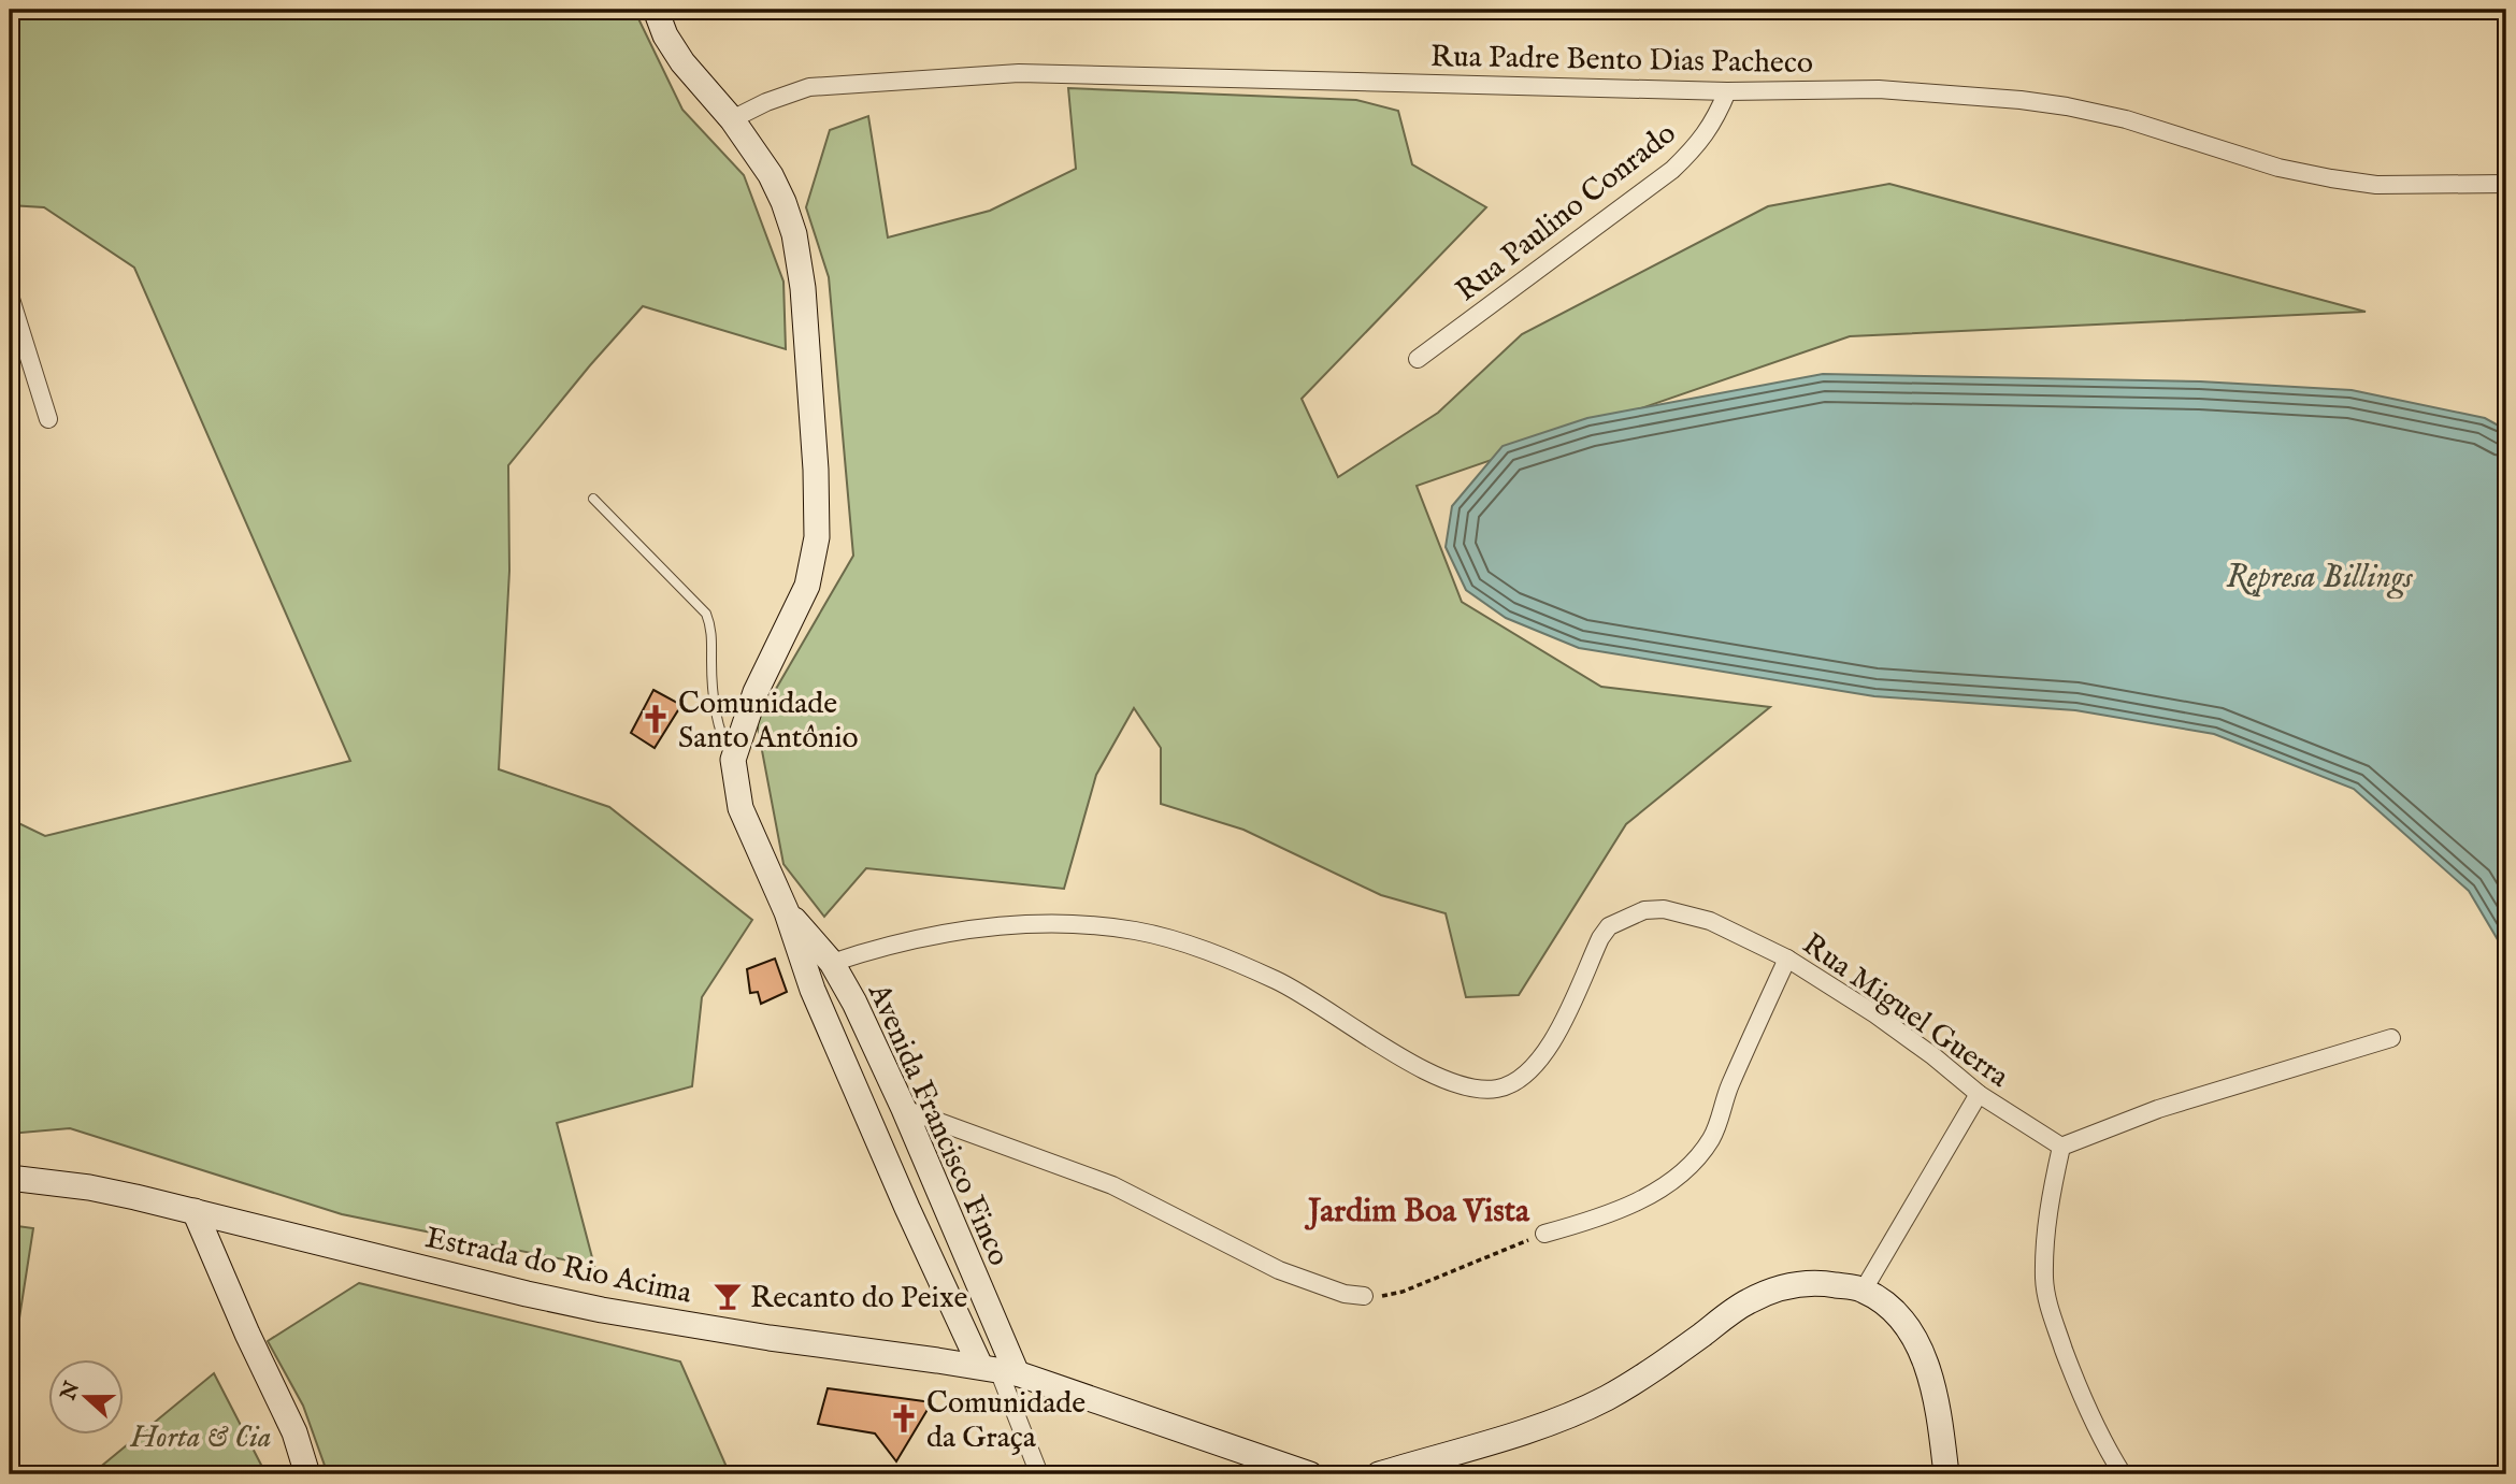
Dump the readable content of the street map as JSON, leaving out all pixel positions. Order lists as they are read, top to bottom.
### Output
{
  "streets": {
    "street": [
      "Rua Padre Bento Dias Pacheco",
      "Rua Paulino Conrado",
      "Rua Miguel Guerra",
      "Avenida Francisco Finco",
      "Estrada do Rio Acima"
    ]
  },
  "crossings": [
    ["Rua Padre Bento Dias Pacheco", "Rua Paulino Conrado"],
    ["Rua Padre Bento Dias Pacheco", "Avenida Francisco Finco"],
    ["Rua Miguel Guerra", "Avenida Francisco Finco"],
    ["Avenida Francisco Finco", "Estrada do Rio Acima"]
  ],
  "districts": ["Jardim Boa Vista"],
  "water": ["Represa Billings"],
  "parks": ["Horta & Cia"],
  "places": {
    "church": ["Comunidade Santo Antônio", "Comunidade da Graça"],
    "bar": ["Recanto do Peixe"]
  },
  "north": "left"
}
